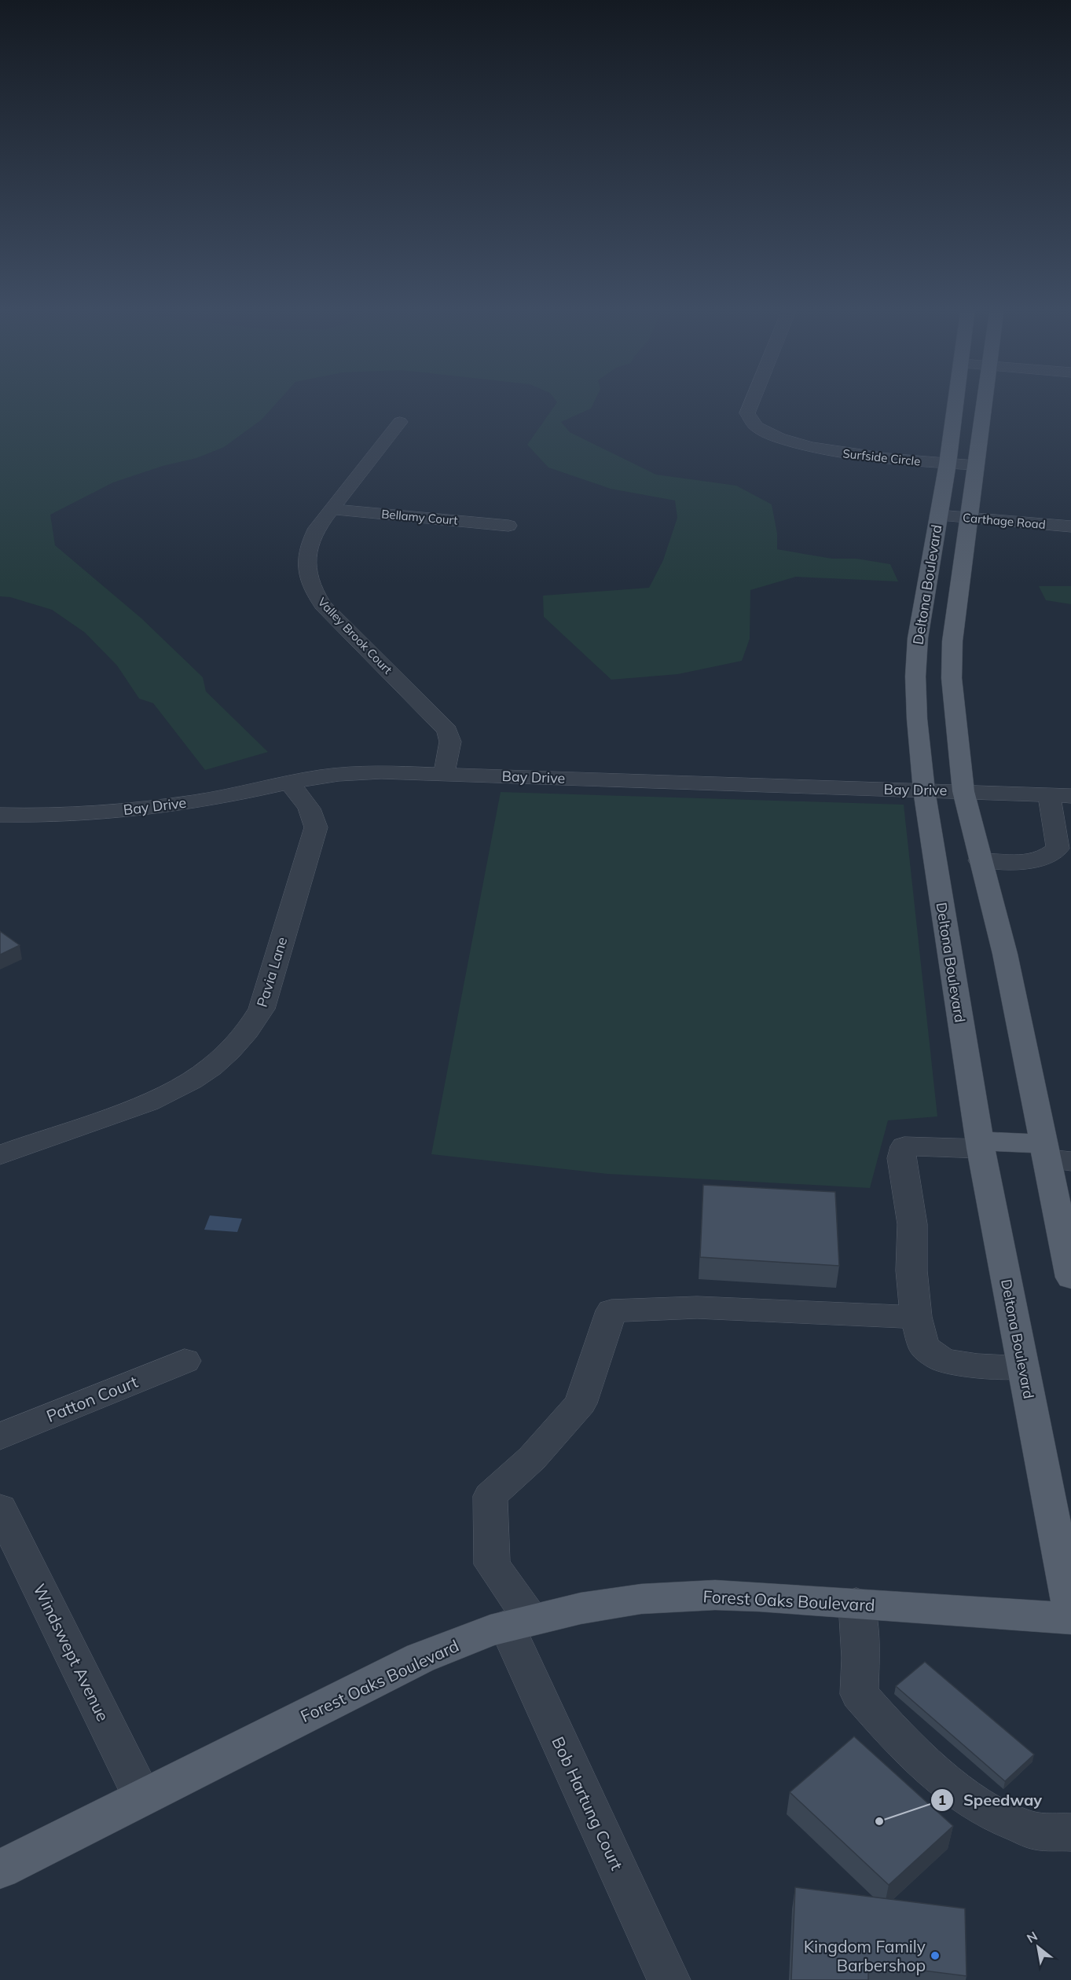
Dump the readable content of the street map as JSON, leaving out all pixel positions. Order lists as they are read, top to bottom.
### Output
{
  "streets": {
    "main road": ["Deltona Boulevard", "Forest Oaks Boulevard"],
    "street": [
      "Surfside Circle",
      "Bellamy Court",
      "Carthage Road",
      "Valley Brook Court",
      "Bay Drive",
      "Pavia Lane",
      "Patton Court",
      "Windswept Avenue",
      "Bob Hartung Court"
    ]
  },
  "crossings": [
    ["Surfside Circle", "Deltona Boulevard"],
    ["Bellamy Court", "Valley Brook Court"],
    ["Carthage Road", "Deltona Boulevard"],
    ["Deltona Boulevard", "Bay Drive"],
    ["Valley Brook Court", "Bay Drive"],
    ["Bay Drive", "Pavia Lane"],
    ["Forest Oaks Boulevard", "Windswept Avenue"],
    ["Forest Oaks Boulevard", "Bob Hartung Court"]
  ],
  "places": ["Speedway", "Kingdom Family Barbershop"],
  "north": "top left"
}
